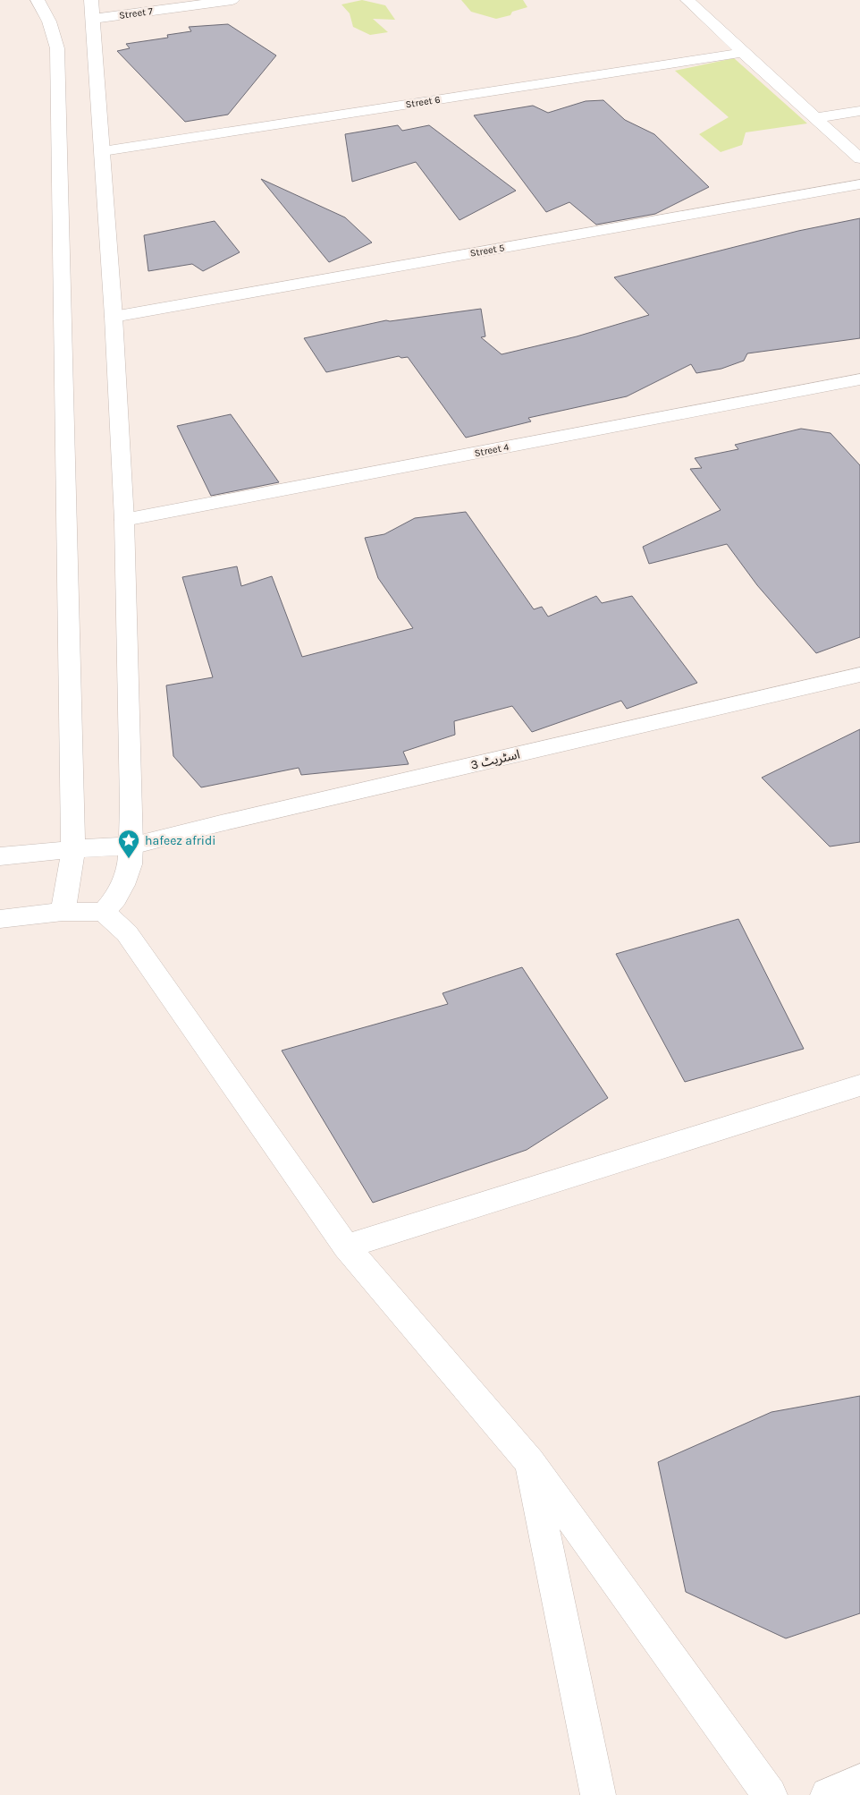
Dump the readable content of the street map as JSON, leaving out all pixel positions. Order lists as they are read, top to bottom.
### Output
{
  "streets": {
    "street": [
      "Street 7",
      "Street 6",
      "Street 5",
      "Street 4",
      "اسٹریٹ 3"
    ]
  },
  "places": {
    "place": ["hafeez afridi"]
  }
}
